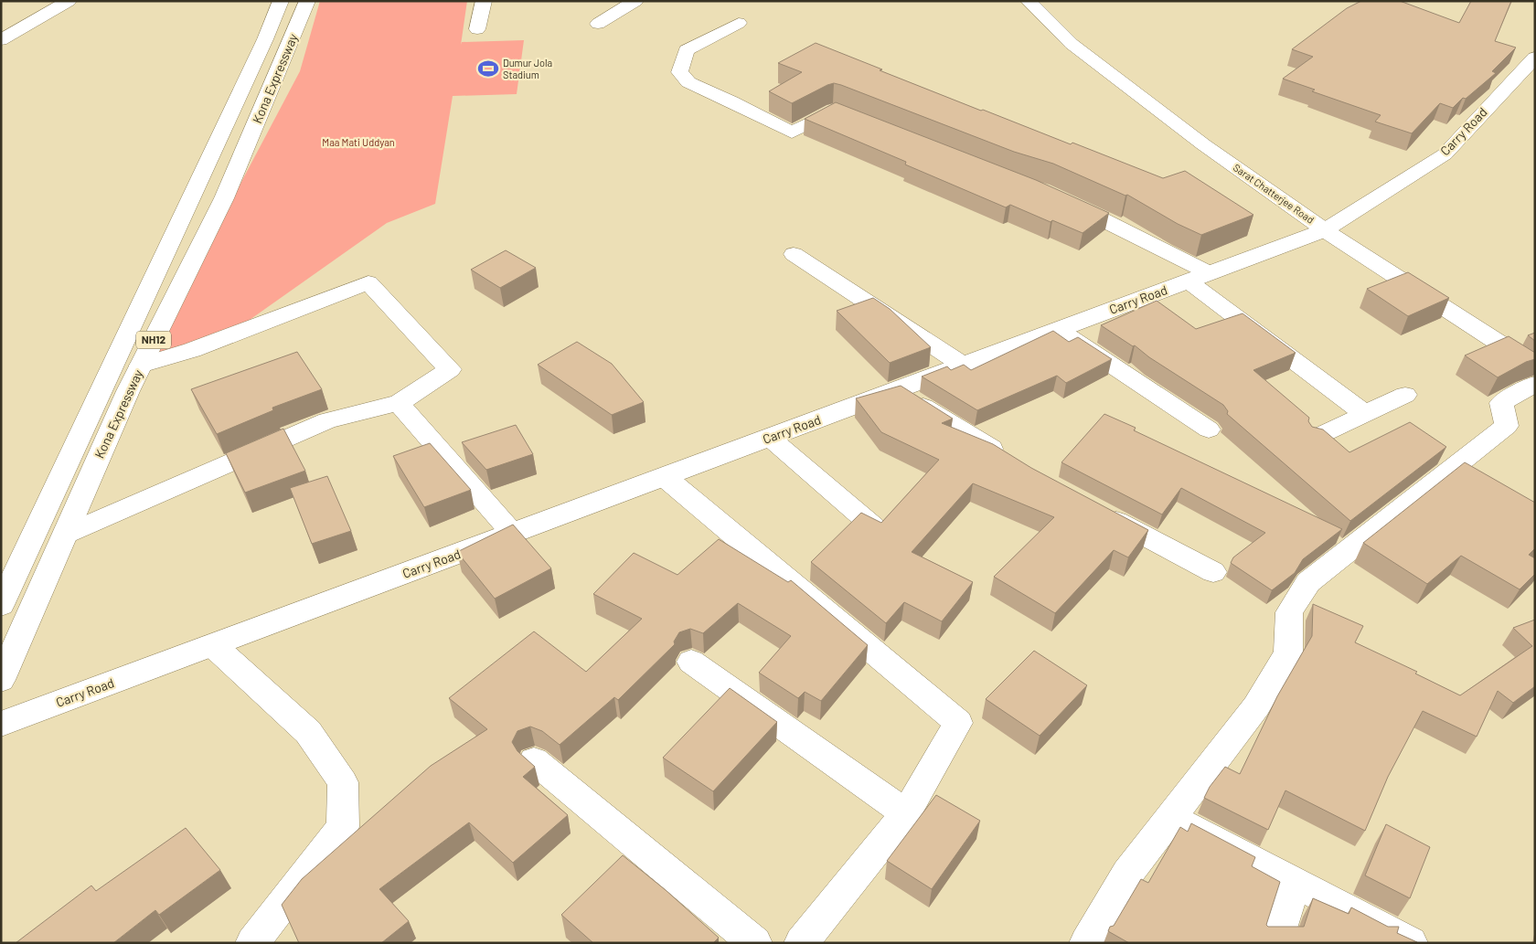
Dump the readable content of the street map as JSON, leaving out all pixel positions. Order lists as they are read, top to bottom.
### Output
{
  "streets": {
    "main road": [
      "Kona Expressway",
      "Carry Road",
      "Sarat Chatterjee Road",
      "NH12"
    ]
  },
  "crossings": [
    ["Carry Road", "Sarat Chatterjee Road"]
  ],
  "parks": ["Maa Mati Uddyan"],
  "places": {
    "sports": ["Dumur Jola Stadium"]
  }
}
